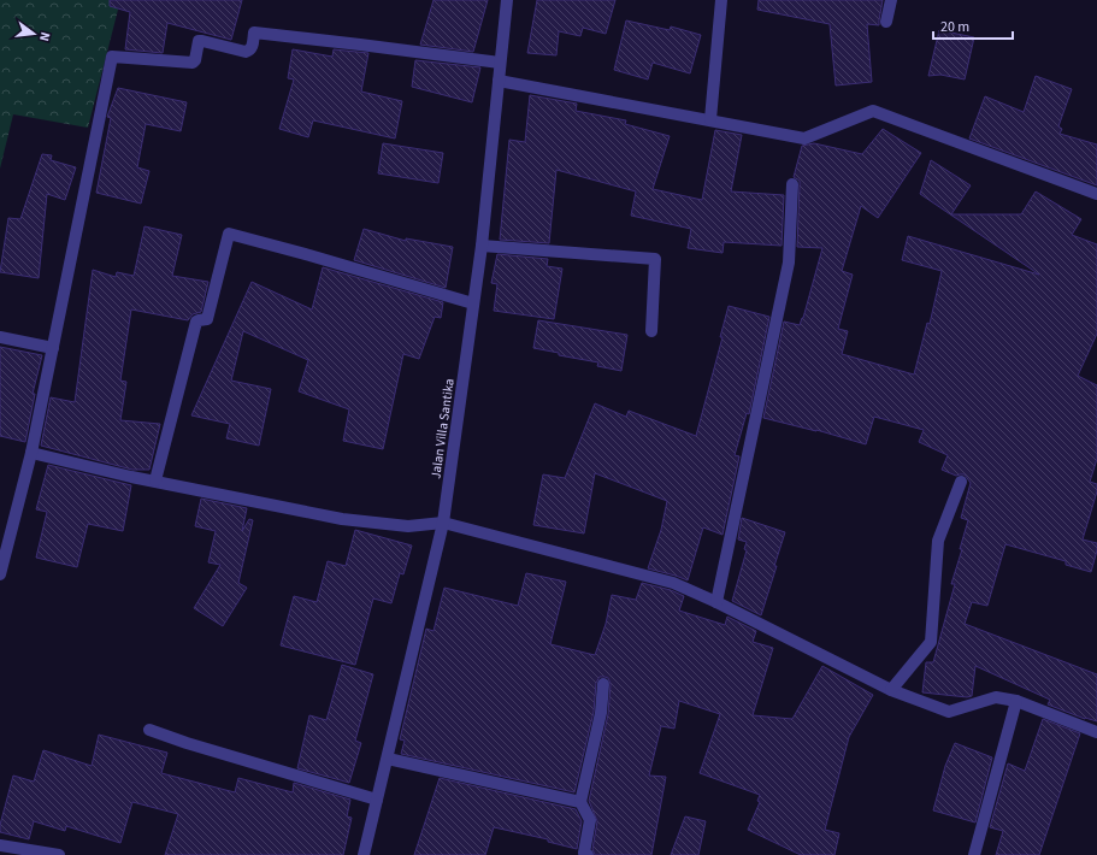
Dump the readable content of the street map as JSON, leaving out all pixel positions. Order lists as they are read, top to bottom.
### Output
{
  "streets": {
    "street": ["Jalan Villa Santika"]
  },
  "scale_bar": "20 m",
  "north": "right"
}
